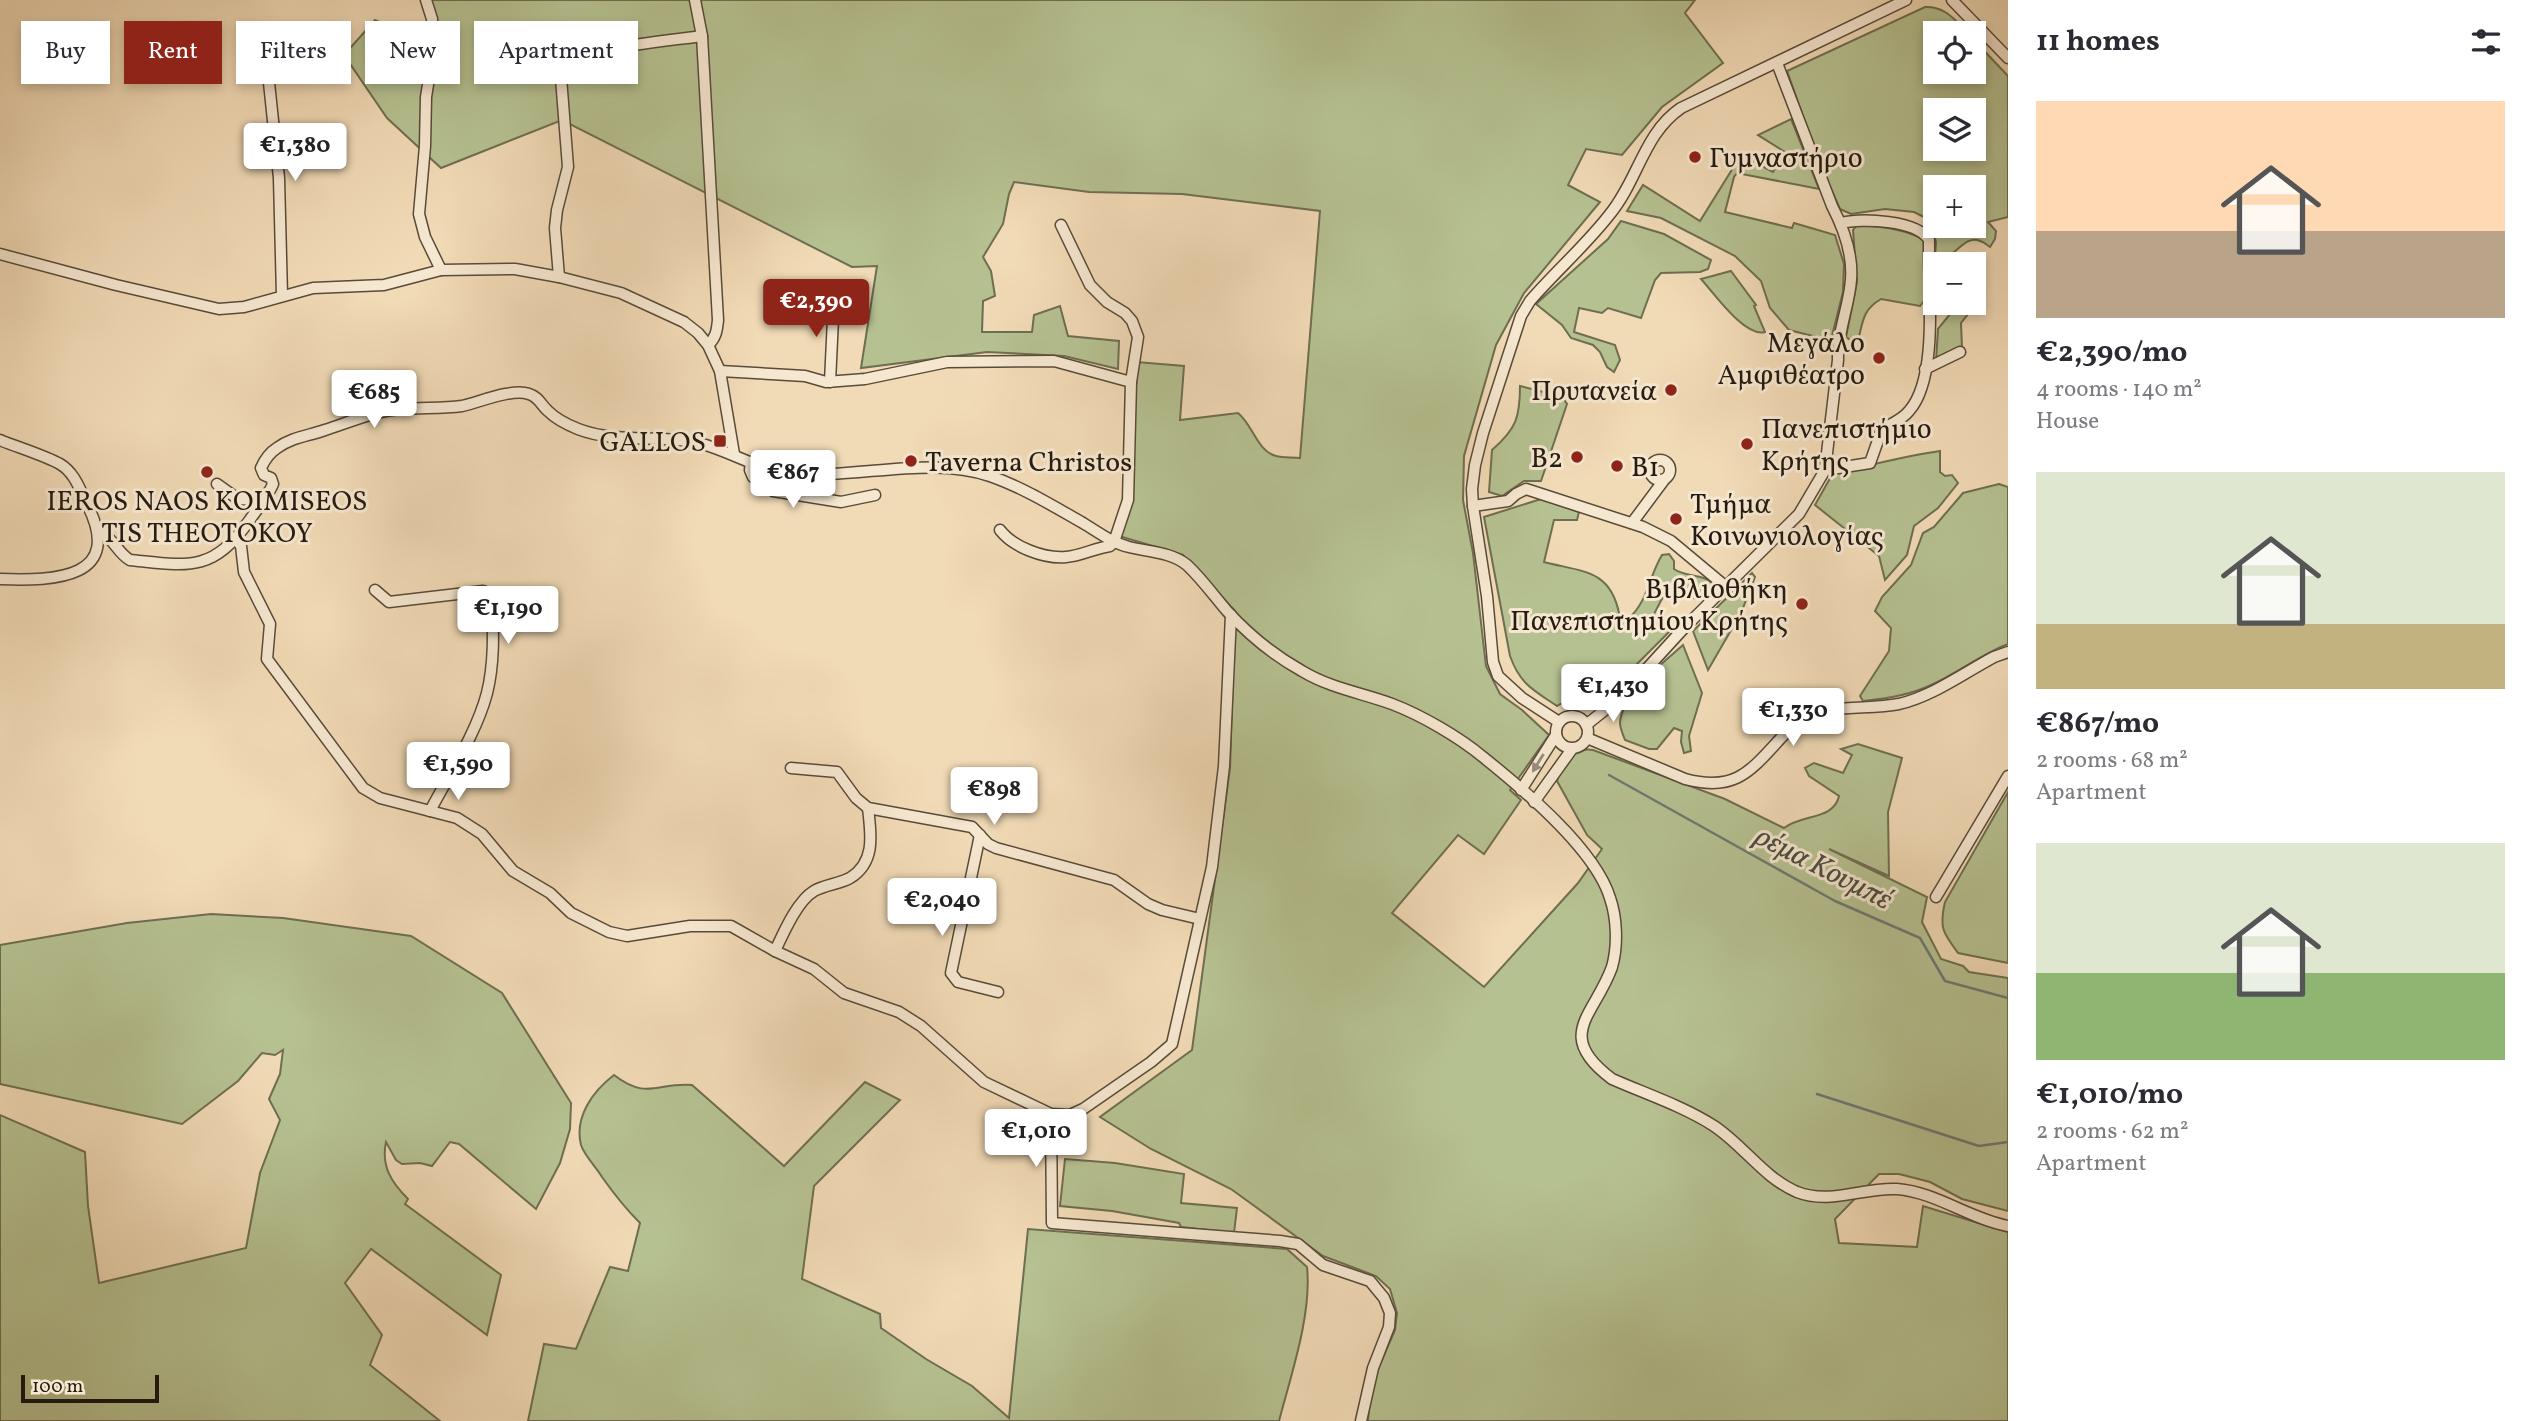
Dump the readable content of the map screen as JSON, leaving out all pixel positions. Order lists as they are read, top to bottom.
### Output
{
  "water": ["ρέμα Κουμπέ"],
  "places": {
    "other": [
      "Γυμναστήριο",
      "Μεγάλο Αμφιθέατρο",
      "Πρυτανεία",
      "Πανεπιστήμιο Κρήτης",
      "Β2",
      "Taverna Christos",
      "Β1",
      "IEROS NAOS KOIMISEOS TIS THEOTOKOY",
      "Τμήμα Κοινωνιολογίας",
      "Βιβλιοθήκη Πανεπιστημίου Κρήτης"
    ],
    "transit": ["GALLOS"]
  },
  "scale_bar": "100 m",
  "page": {
    "heading": "11 homes",
    "map_buttons": ["+", "−"],
    "chip": [
      "Buy",
      "Rent",
      "Filters",
      "New",
      "Apartment"
    ],
    "list": [
      {
        "name": "€2,390/mo",
        "note": "4 rooms · 140 m² · House"
      },
      {
        "name": "€867/mo",
        "note": "2 rooms · 68 m² · Apartment"
      },
      {
        "name": "€1,010/mo",
        "note": "2 rooms · 62 m² · Apartment"
      }
    ],
    "price": [
      "€1,380",
      "€2,390",
      "€685",
      "€867",
      "€1,190",
      "€1,430",
      "€1,330",
      "€1,590",
      "€898",
      "€2,040",
      "€1,010"
    ],
    "scale": "100 m"
  }
}
